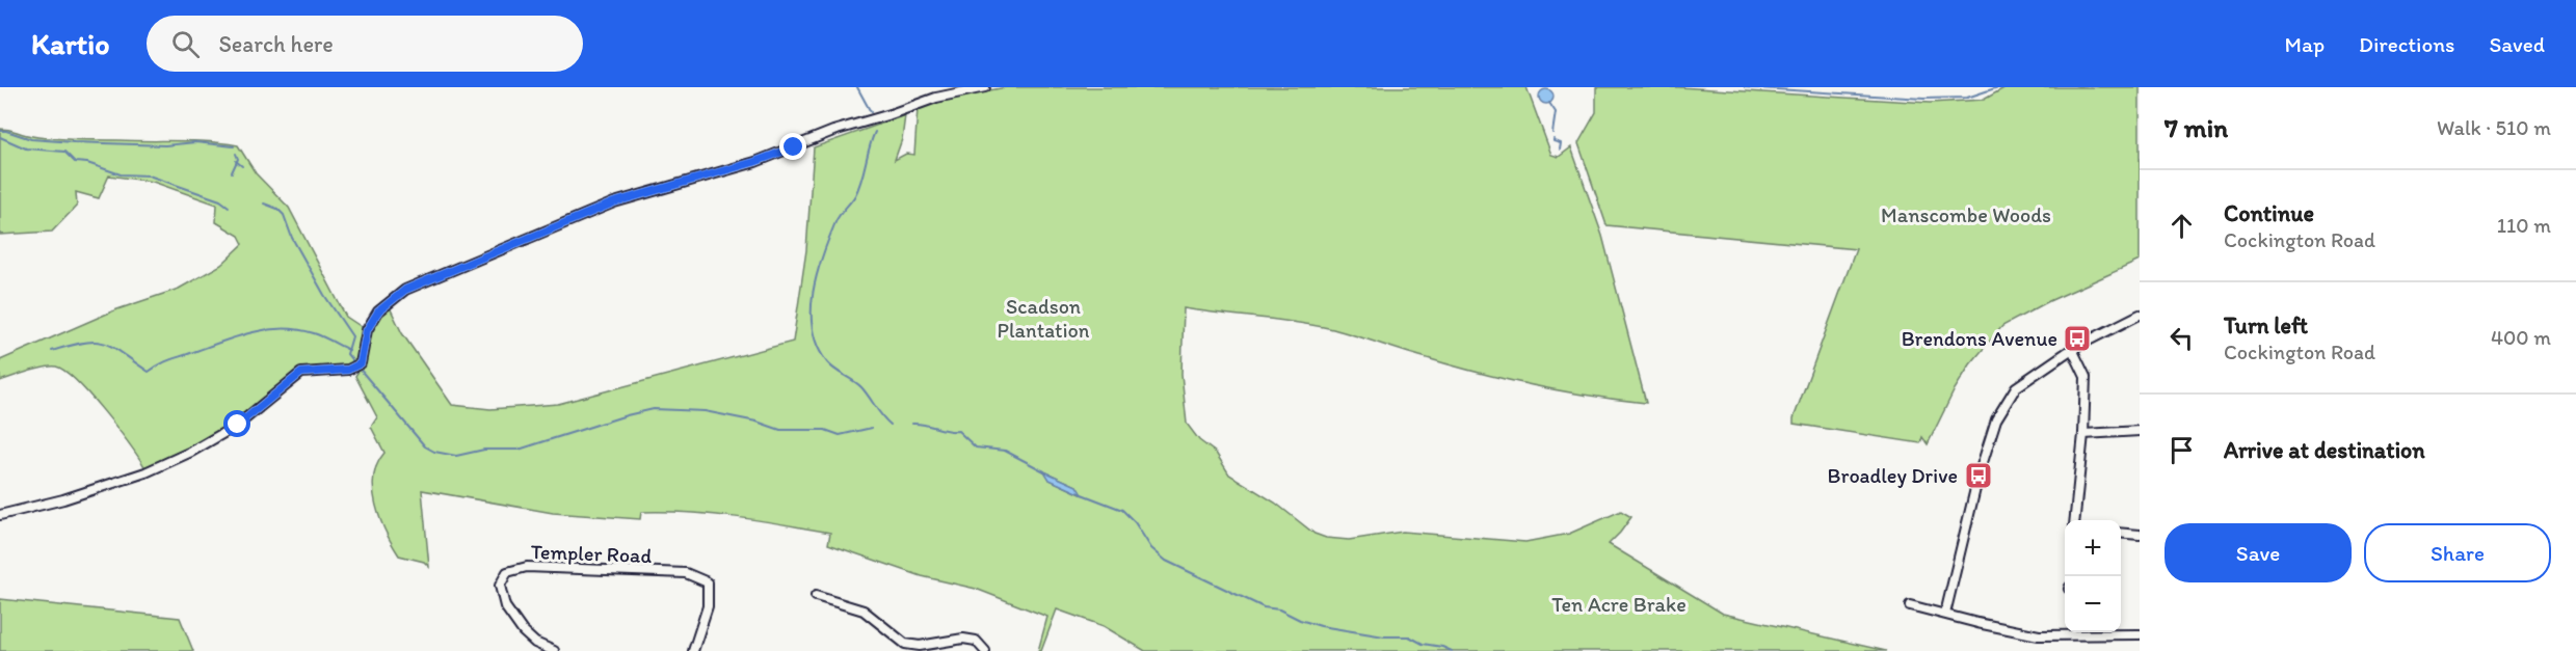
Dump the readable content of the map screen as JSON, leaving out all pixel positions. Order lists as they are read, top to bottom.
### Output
{
  "streets": {
    "street": ["Templer Road"]
  },
  "parks": ["Manscombe Woods", "Scadson Plantation", "Ten Acre Brake"],
  "places": {
    "bus stop": ["Brendons Avenue", "Broadley Drive"]
  },
  "page": {
    "header": "Kartio",
    "search": "Search here",
    "nav": ["Map", "Directions", "Saved"],
    "heading": ["7 min", "Walk · 510 m"],
    "list": [
      ["Continue", "Cockington Road", "110 m"],
      ["Turn left", "Cockington Road", "400 m"],
      "Arrive at destination"
    ],
    "buttons": ["Save", "Share"],
    "map_buttons": ["+", "−"]
  }
}
